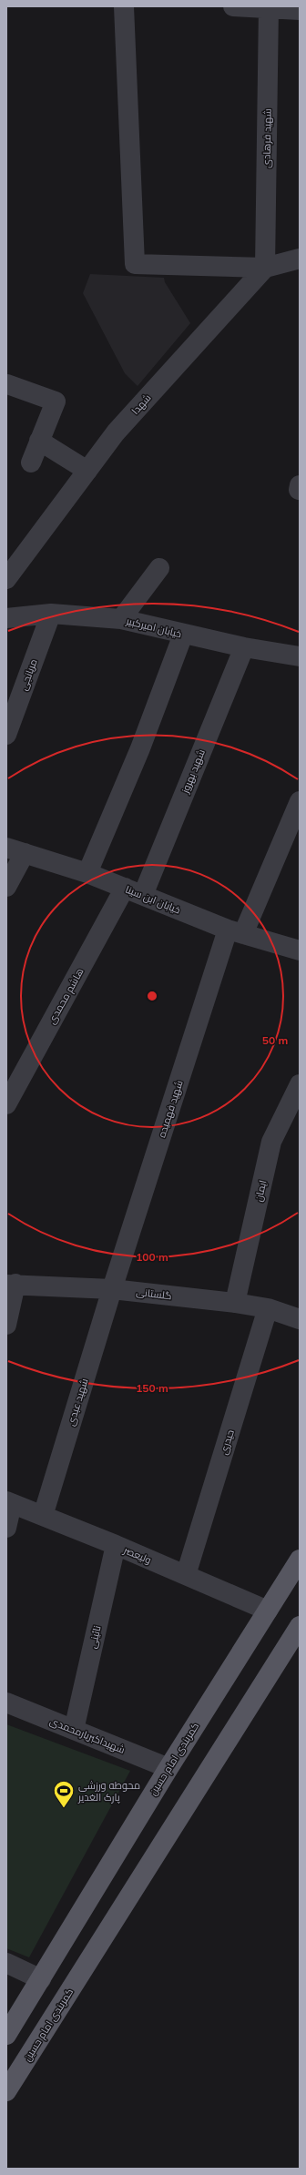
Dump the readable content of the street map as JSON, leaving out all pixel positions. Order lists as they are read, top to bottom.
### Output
{
  "streets": {
    "main road": ["کمربندی امام حسین"],
    "street": [
      "شهید فرهادی",
      "شهدا",
      "خیابان امیرکبیر",
      "مریانجی",
      "شهید بهروز",
      "خیابان ابن سینا",
      "هاشم محمدی",
      "شهید فهمیده",
      "ایمان",
      "گلستانی",
      "شهید عبدی",
      "حیدری",
      "ولیعصر",
      "نائینی",
      "شهیداکبریارمحمدی"
    ]
  },
  "crossings": [
    ["شهید فرهادی", "شهدا"],
    ["خیابان امیرکبیر", "مریانجی"],
    ["خیابان امیرکبیر", "شهید بهروز"],
    ["شهید بهروز", "خیابان ابن سینا"],
    ["خیابان ابن سینا", "هاشم محمدی"],
    ["خیابان ابن سینا", "شهید فهمیده"],
    ["شهید فهمیده", "گلستانی"],
    ["شهید فهمیده", "شهید عبدی"],
    ["ایمان", "گلستانی"],
    ["گلستانی", "شهید عبدی"],
    ["گلستانی", "حیدری"],
    ["شهید عبدی", "ولیعصر"],
    ["حیدری", "ولیعصر"],
    ["ولیعصر", "نائینی"],
    ["ولیعصر", "کمربندی امام حسین"],
    ["نائینی", "شهیداکبریارمحمدی"],
    ["شهیداکبریارمحمدی", "کمربندی امام حسین"]
  ],
  "places": {
    "sports": ["محوطه ورزشی پارک الغدیر"]
  },
  "rings": ["50 m", "100 m", "150 m"]
}
